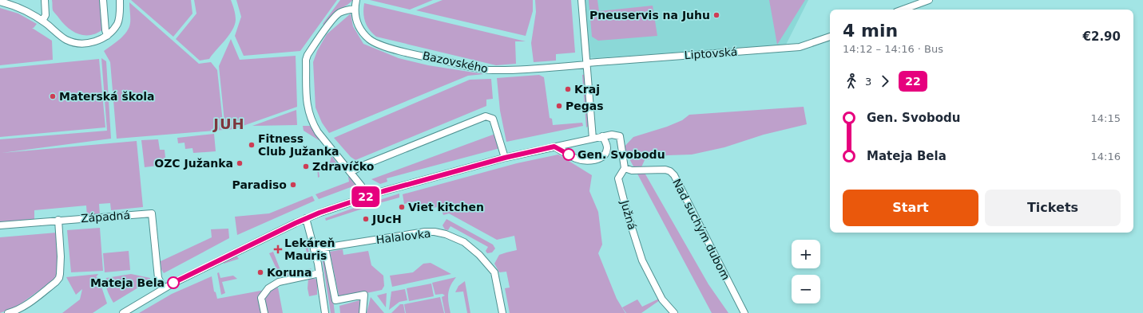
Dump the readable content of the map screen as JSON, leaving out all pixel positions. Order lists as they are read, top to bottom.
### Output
{
  "streets": {
    "street": [
      "Liptovská",
      "Bazovského",
      "Južná",
      "Západná",
      "Nad suchým dubom",
      "Halalovka"
    ]
  },
  "crossings": [
    ["Liptovská", "Bazovského"],
    ["Južná", "Nad suchým dubom"]
  ],
  "districts": ["JUH"],
  "places": {
    "other": [
      "Pneuservis na Juhu",
      "Kraj",
      "Materská škola",
      "Pegas",
      "Fitness Club Južanka",
      "Gen. Svobodu",
      "OZC Južanka",
      "Zdravíčko",
      "Paradiso",
      "Viet kitchen",
      "JUcH",
      "Koruna",
      "Mateja Bela"
    ],
    "health": ["Lekáreň Mauris"]
  },
  "lines": ["bus line 22"],
  "page": {
    "on_map": "22",
    "heading": ["4 min", "14:12 – 14:16 · Bus", "€2.90"],
    "legs": ["3", "22"],
    "list": [
      {
        "name": "Gen. Svobodu",
        "value": "14:15"
      },
      {
        "name": "Mateja Bela",
        "value": "14:16"
      }
    ],
    "buttons": ["Start", "Tickets"],
    "map_buttons": ["+", "−"]
  }
}
